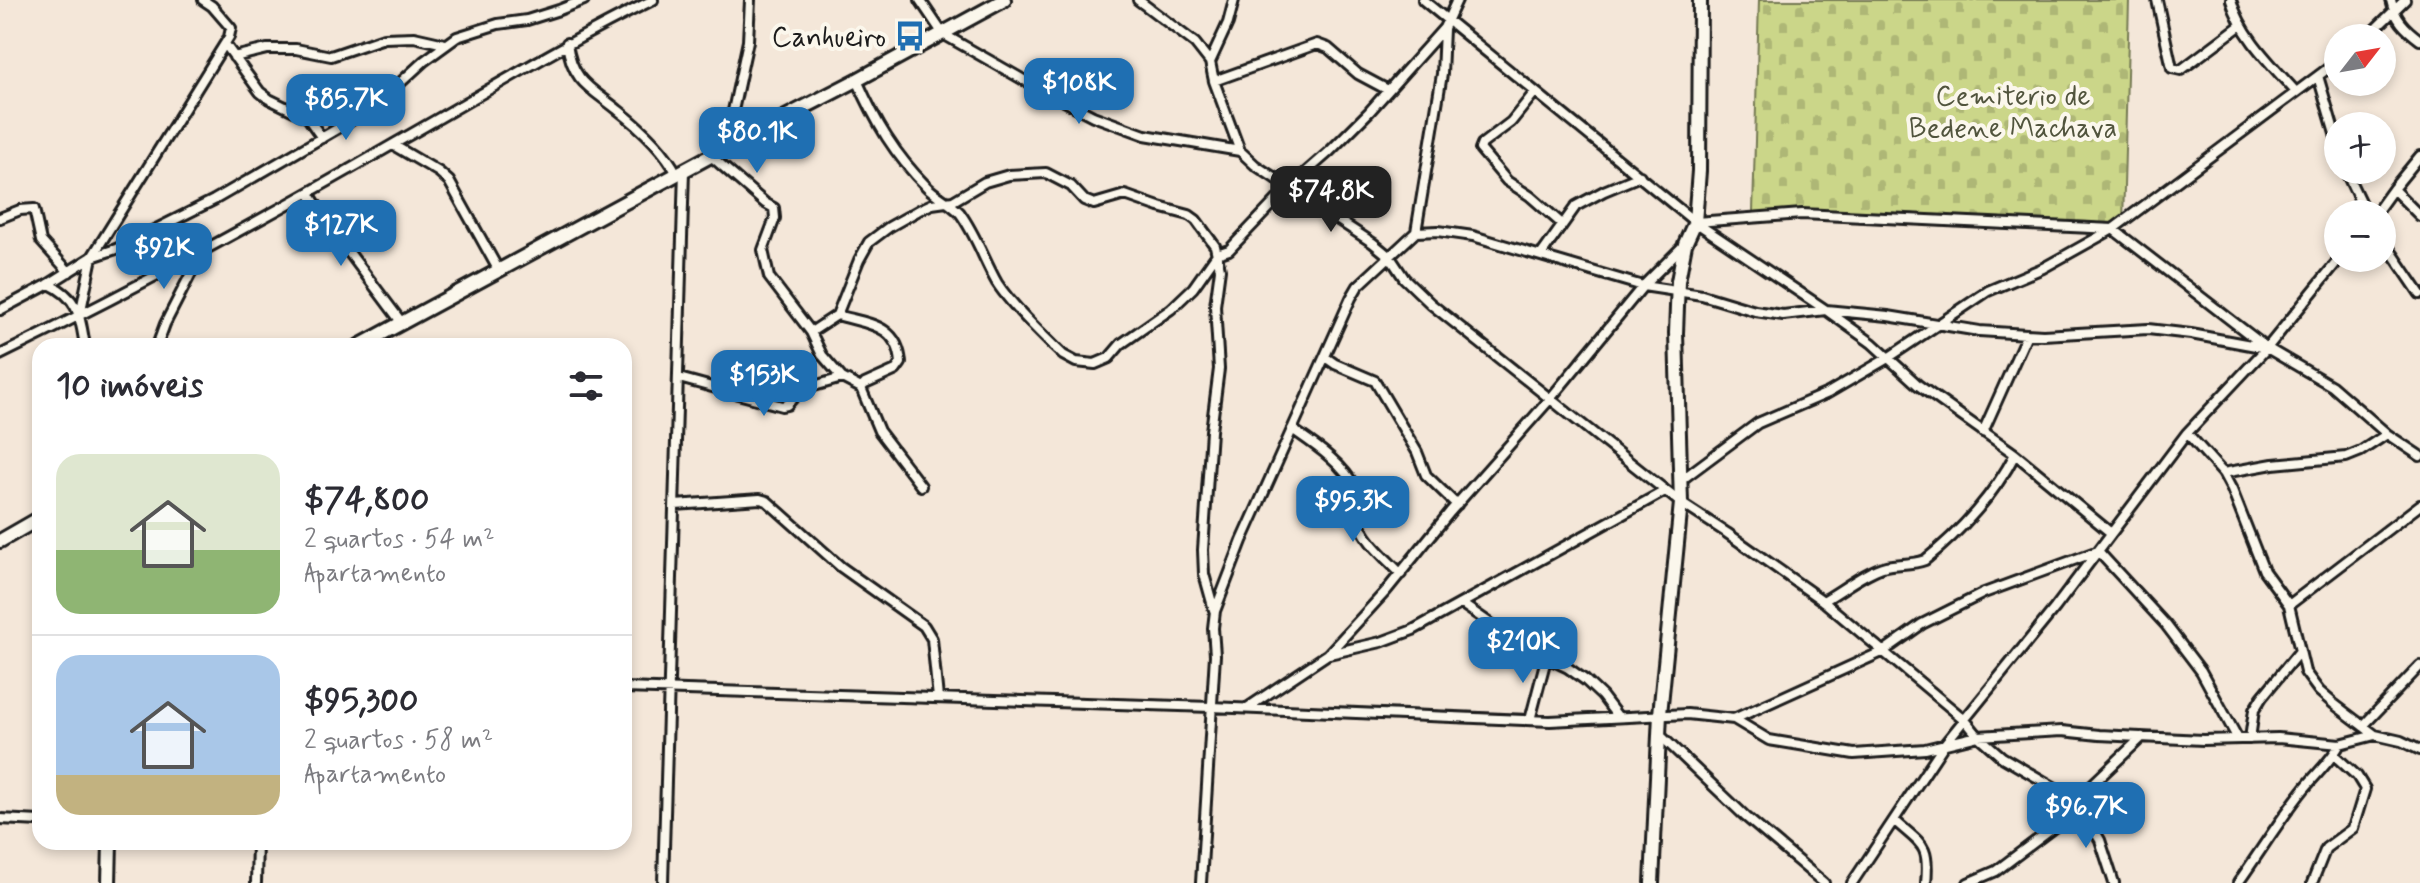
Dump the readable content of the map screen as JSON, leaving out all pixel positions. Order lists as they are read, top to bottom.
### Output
{
  "parks": ["Cemiterio de Bedene Machava"],
  "places": {
    "bus stop": ["Canhueiro"]
  },
  "north": "top right",
  "page": {
    "map_buttons": ["+", "−"],
    "price": [
      "$108K",
      "$85.7K",
      "$80.1K",
      "$74.8K",
      "$127K",
      "$92K",
      "$153K",
      "$95.3K",
      "$210K",
      "$96.7K"
    ],
    "heading": "10 imóveis",
    "list": [
      {
        "name": "$74,800",
        "note": "2 quartos · 54 m² · Apartamento"
      },
      {
        "name": "$95,300",
        "note": "2 quartos · 58 m² · Apartamento"
      }
    ]
  }
}
